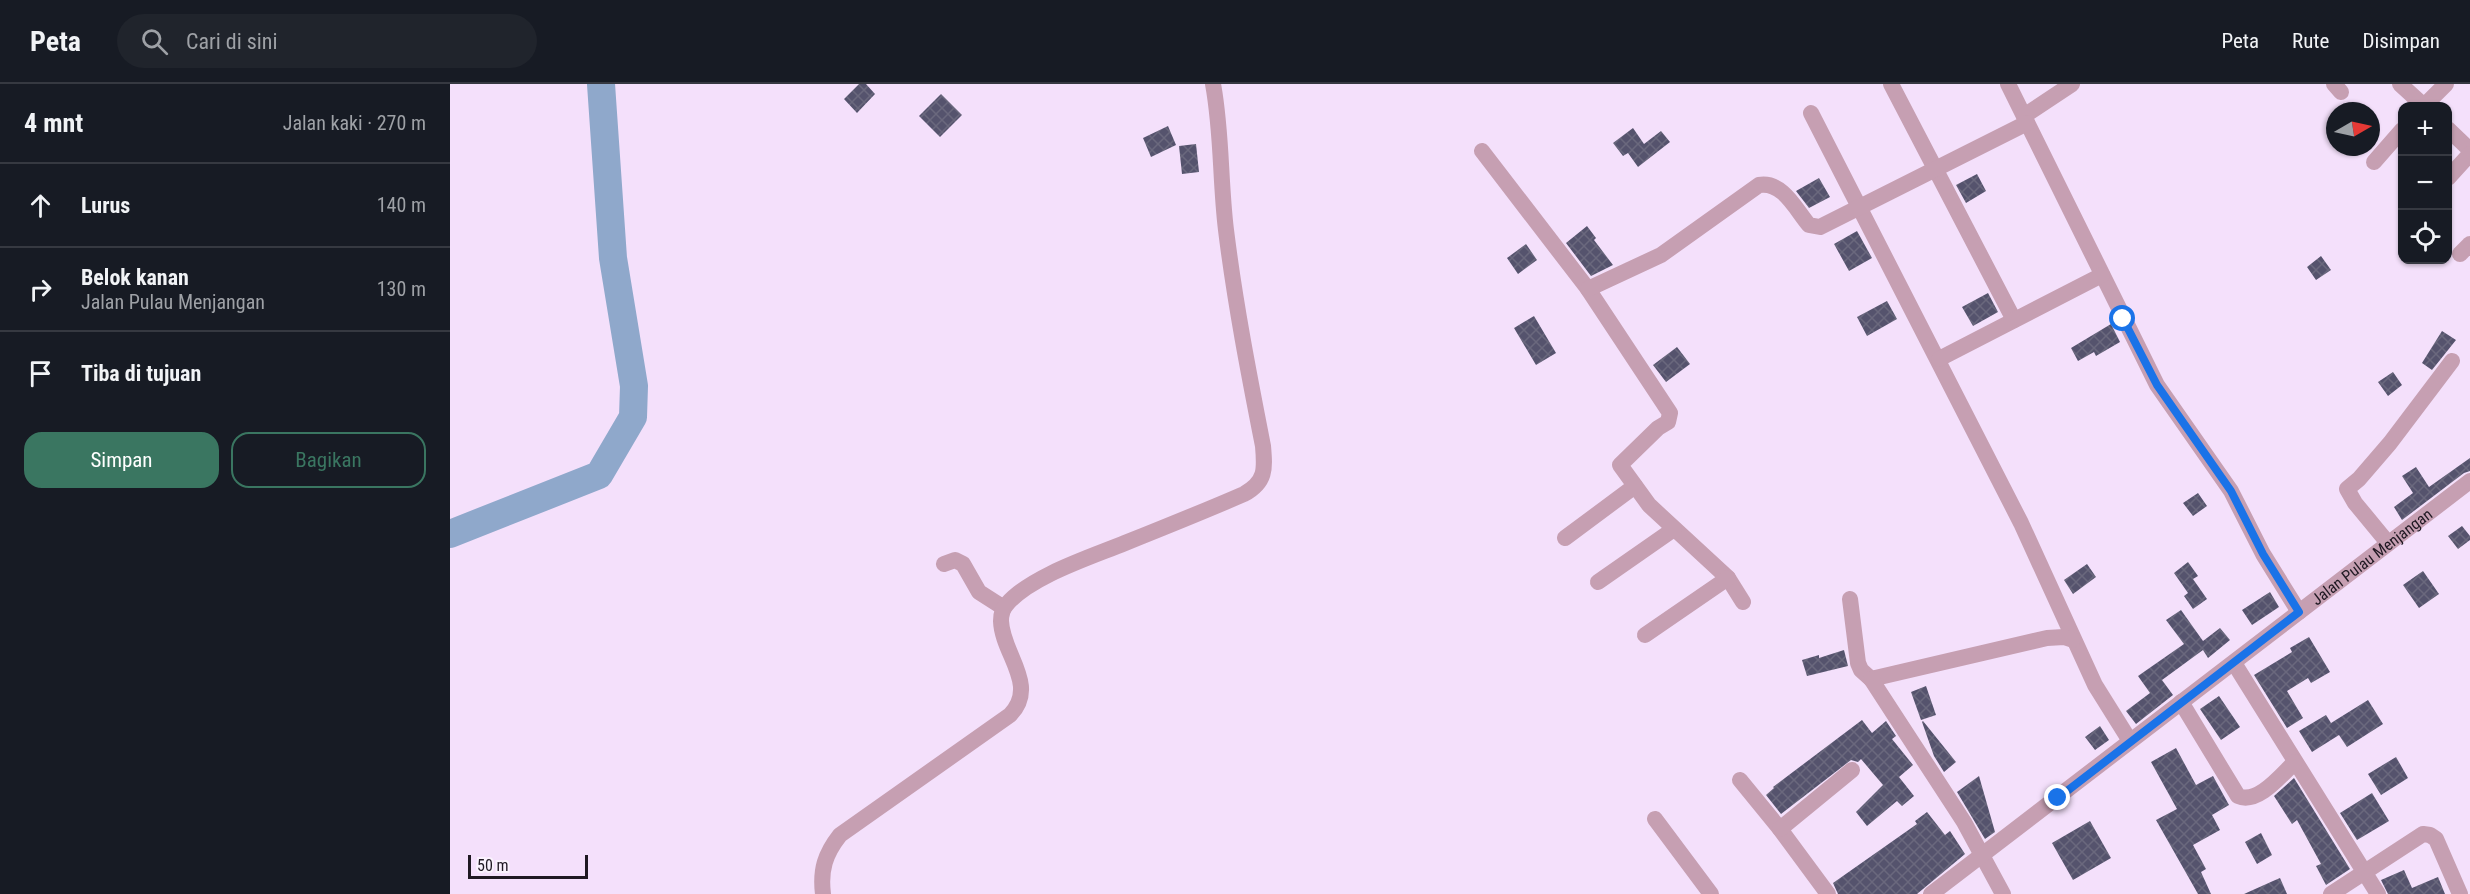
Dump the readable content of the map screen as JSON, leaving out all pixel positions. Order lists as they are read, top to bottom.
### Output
{
  "streets": {
    "street": ["Jalan Pulau Menjangan"]
  },
  "scale_bar": "50 m",
  "north": "right",
  "page": {
    "header": "Peta",
    "search": "Cari di sini",
    "nav": ["Peta", "Rute", "Disimpan"],
    "heading": ["4 mnt", "Jalan kaki · 270 m"],
    "map_buttons": ["+", "−"],
    "list": [
      ["Lurus", "140 m"],
      ["Belok kanan", "Jalan Pulau Menjangan", "130 m"],
      "Tiba di tujuan"
    ],
    "buttons": ["Simpan", "Bagikan"],
    "scale": "50 m"
  }
}
